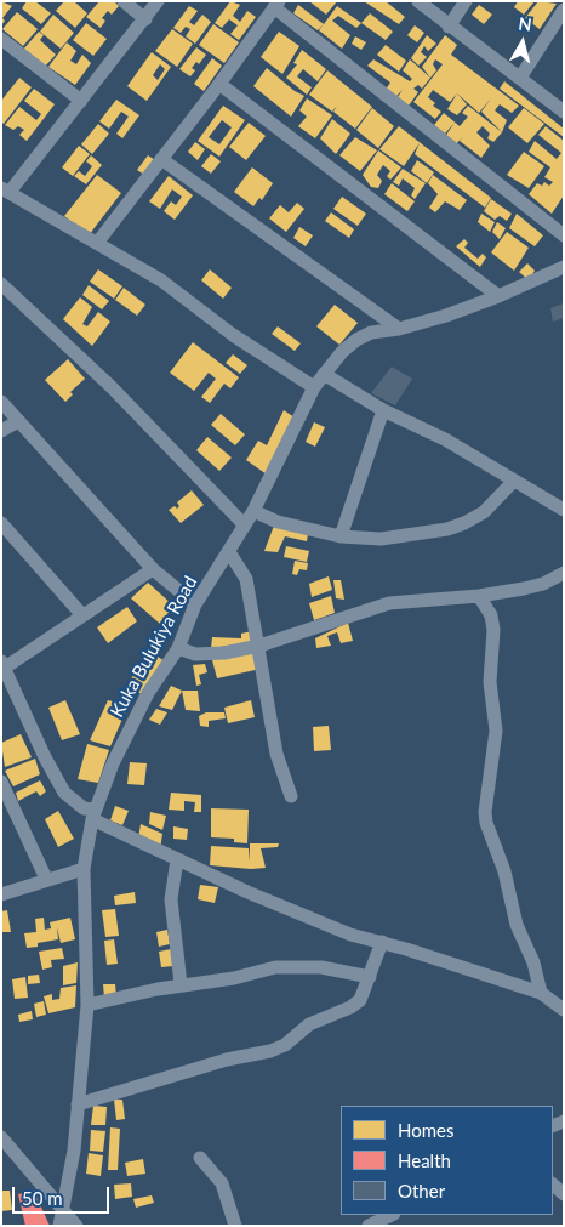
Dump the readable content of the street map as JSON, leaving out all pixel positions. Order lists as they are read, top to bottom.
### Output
{
  "streets": {
    "street": ["Kuka Bulukiya Road"]
  },
  "legend": ["Homes", "Health", "Other"],
  "scale_bar": "50 m",
  "north": "top"
}
